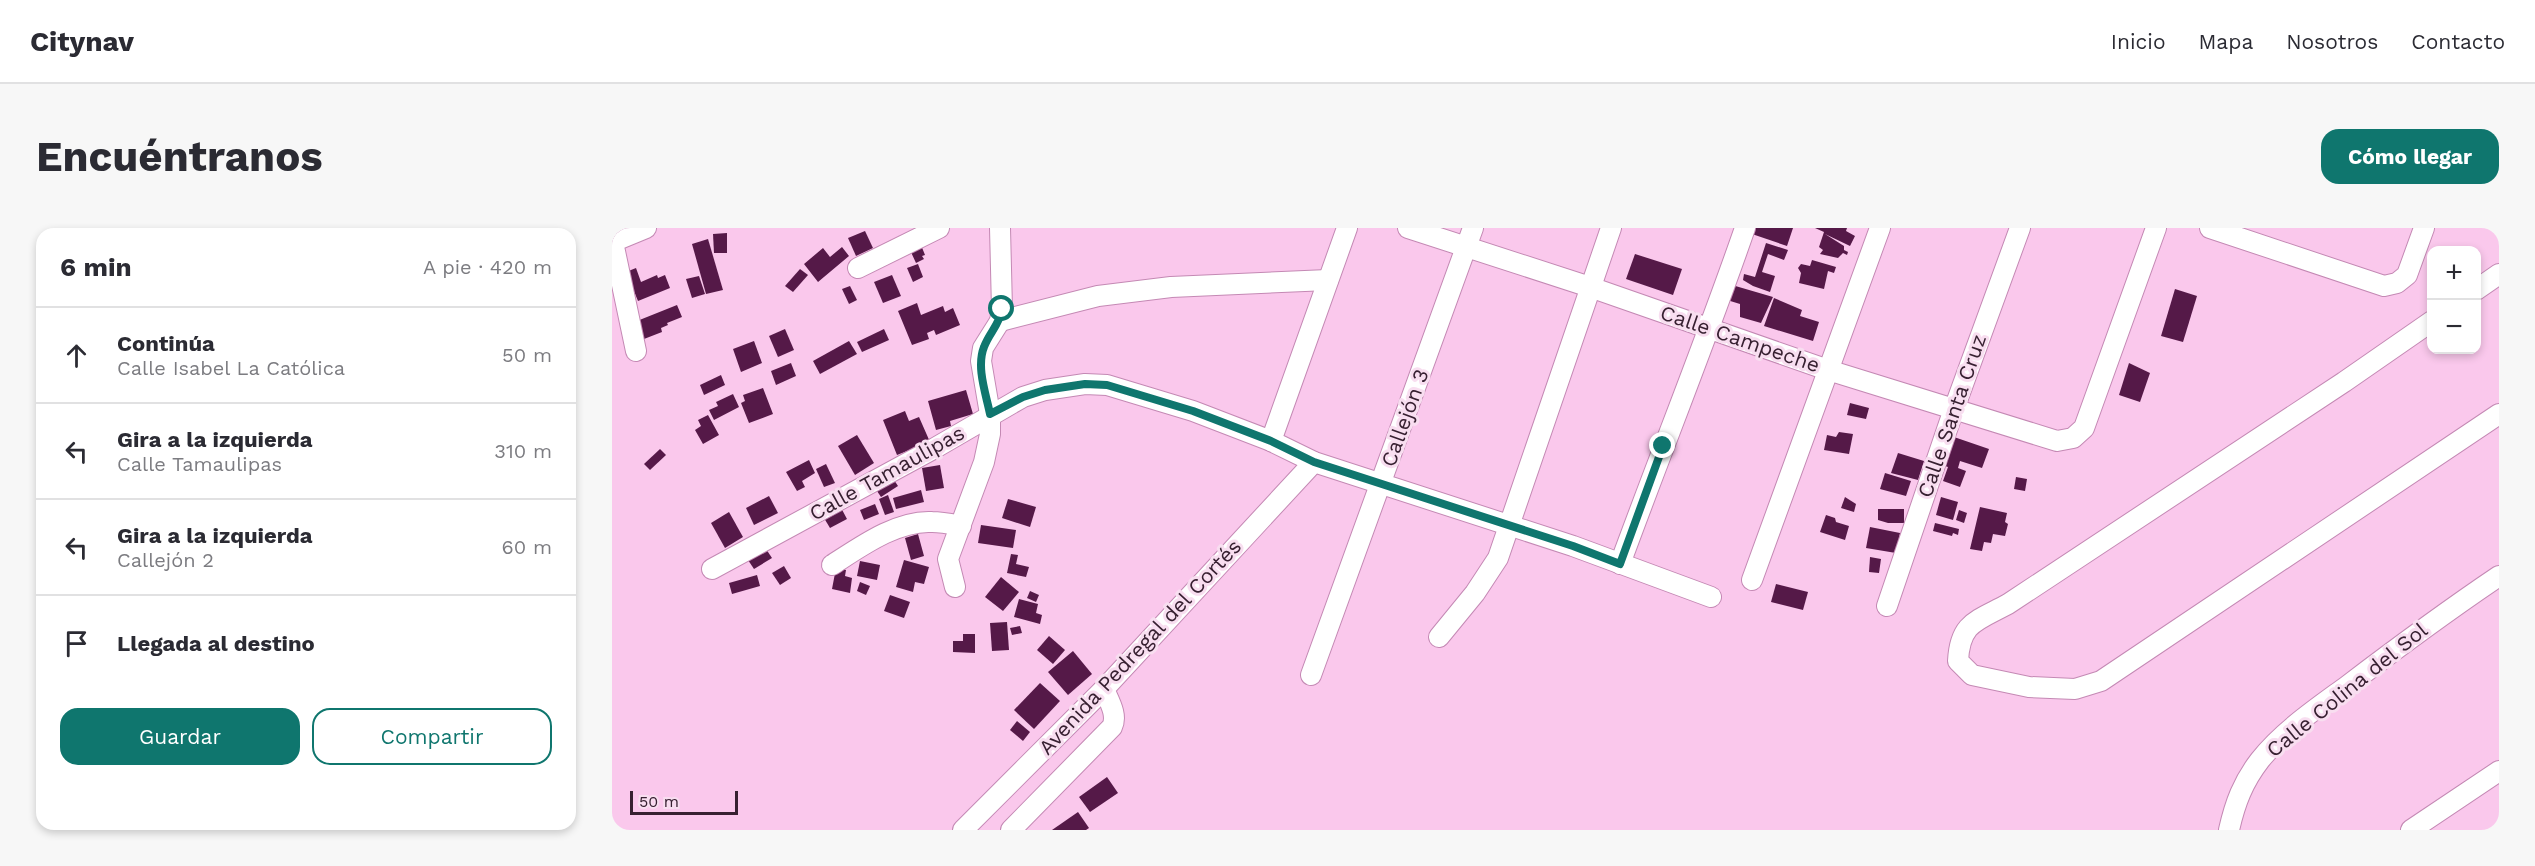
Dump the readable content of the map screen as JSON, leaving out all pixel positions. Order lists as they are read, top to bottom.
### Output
{
  "streets": {
    "street": [
      "Calle Campeche",
      "Calle Santa Cruz",
      "Callejón 3",
      "Calle Tamaulipas",
      "Avenida Pedregal del Cortés",
      "Calle Colina del Sol"
    ]
  },
  "crossings": [
    ["Calle Campeche", "Calle Santa Cruz"],
    ["Calle Campeche", "Callejón 3"],
    ["Callejón 3", "Calle Tamaulipas"],
    ["Calle Tamaulipas", "Avenida Pedregal del Cortés"]
  ],
  "scale_bar": "50 m",
  "page": {
    "header": "Citynav",
    "nav": [
      "Inicio",
      "Mapa",
      "Nosotros",
      "Contacto"
    ],
    "buttons": [
      "Cómo llegar",
      ["Guardar", "Compartir"]
    ],
    "title": "Encuéntranos",
    "heading": ["6 min", "A pie · 420 m"],
    "map_buttons": ["+", "−"],
    "list": [
      ["Continúa", "Calle Isabel La Católica", "50 m"],
      ["Gira a la izquierda", "Calle Tamaulipas", "310 m"],
      ["Gira a la izquierda", "Callejón 2", "60 m"],
      "Llegada al destino"
    ],
    "scale": "50 m"
  }
}
